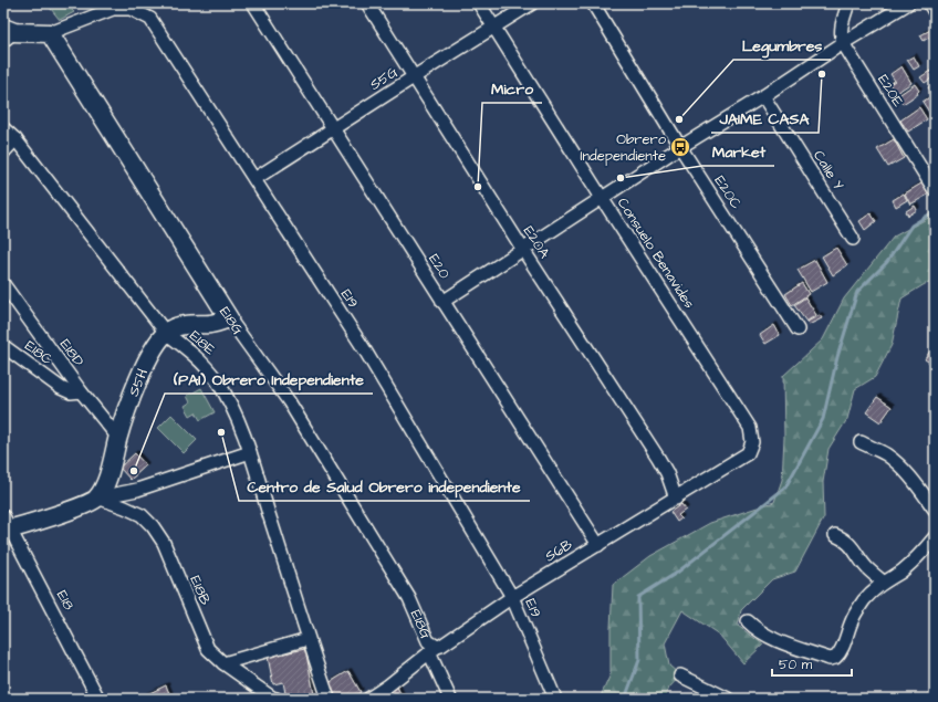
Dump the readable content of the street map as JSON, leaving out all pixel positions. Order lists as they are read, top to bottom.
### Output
{
  "streets": {
    "street": [
      "S5G",
      "E20E",
      "Calle Y",
      "E20C",
      "E20A",
      "Consuelo Benavides",
      "E20",
      "E19",
      "E18G",
      "E18E",
      "E18C",
      "E18D",
      "S5H",
      "S6B",
      "E18B",
      "E18"
    ]
  },
  "crossings": [
    ["S5G", "E20A"],
    ["S5G", "Consuelo Benavides"],
    ["S5G", "E20"],
    ["S5G", "E19"],
    ["E20A", "S6B"],
    ["Consuelo Benavides", "S6B"],
    ["E20", "S6B"],
    ["E19", "E18G"],
    ["E19", "S6B"],
    ["E18G", "S6B"],
    ["E18E", "S5H"],
    ["E18C", "E18D"],
    ["E18D", "S5H"],
    ["S5H", "E18B"]
  ],
  "places": {
    "other": [
      "JAIME CASA",
      "Legumbres",
      "Market",
      "Micro",
      "Centro de Salud Obrero independiente",
      "(PAI) Obrero Independiente"
    ],
    "bus stop": ["Obrero Independiente"]
  },
  "scale_bar": "50 m"
}
